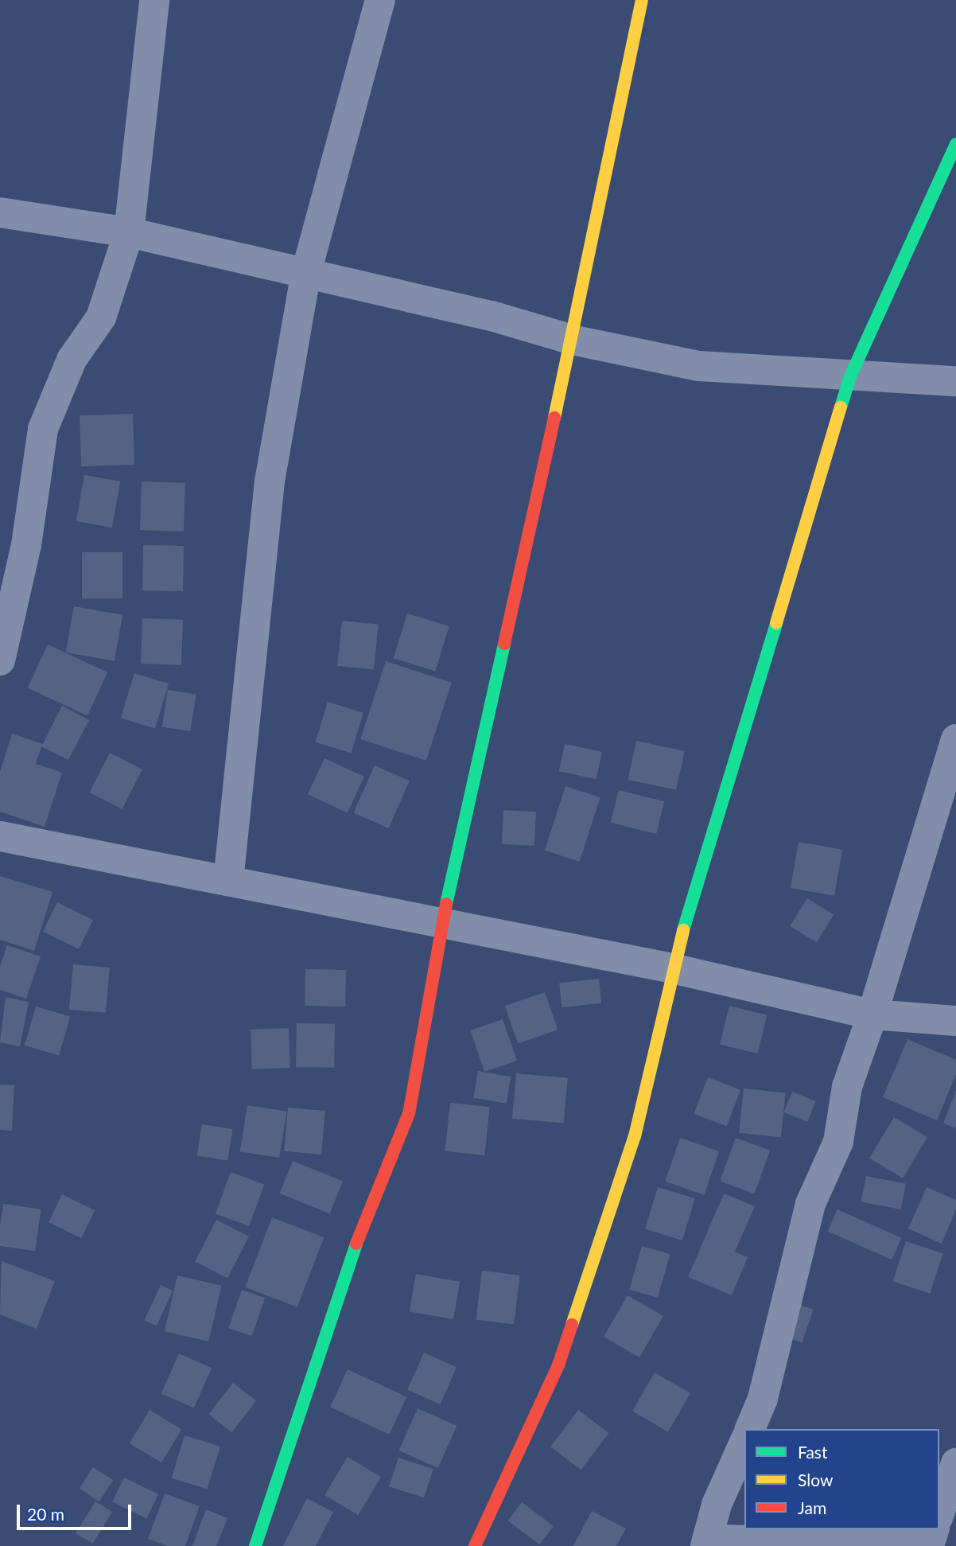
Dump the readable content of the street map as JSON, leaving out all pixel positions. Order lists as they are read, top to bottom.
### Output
{
  "legend": ["Fast", "Slow", "Jam"],
  "scale_bar": "20 m"
}
